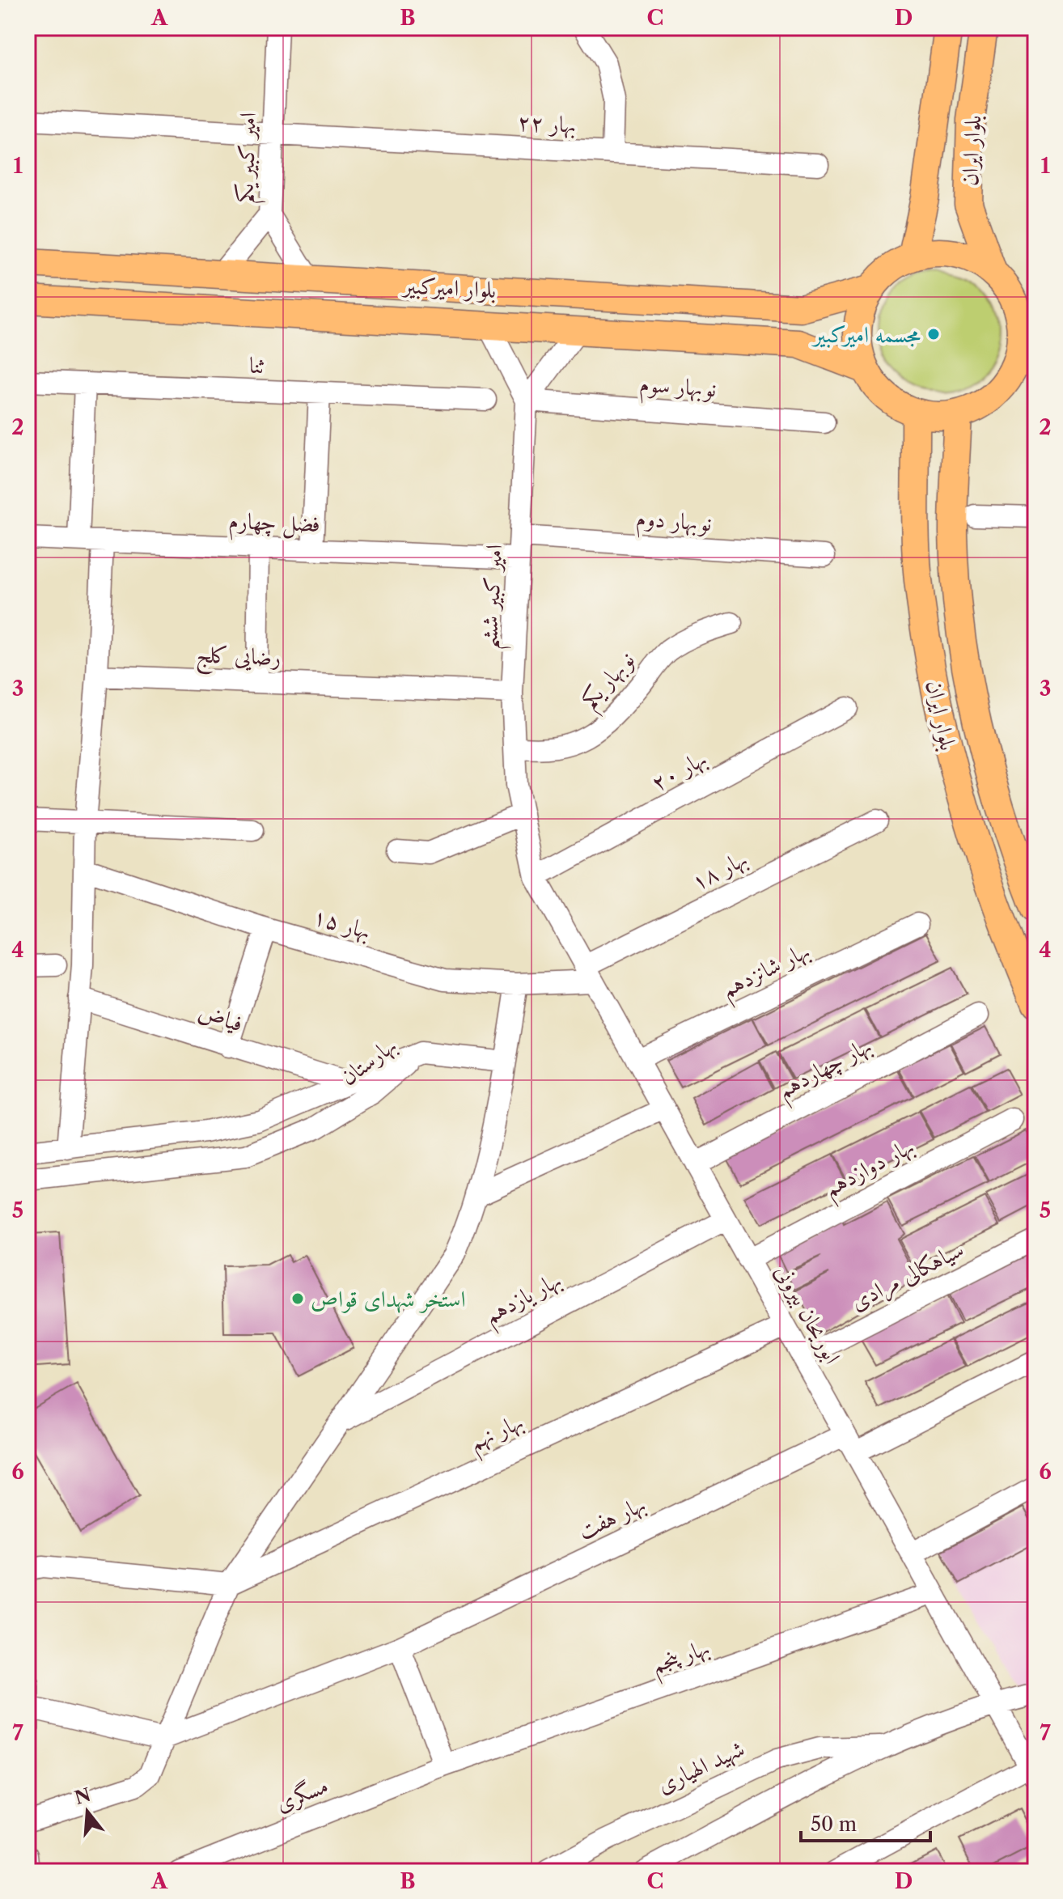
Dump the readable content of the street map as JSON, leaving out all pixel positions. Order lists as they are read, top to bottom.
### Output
{
  "streets": {
    "main road": ["بلوار ایران", "بلوار امیرکبیر"],
    "street": [
      "بهار ۲۲",
      "امیر کبیر یکم",
      "ثنا",
      "نوبهار سوم",
      "نوبهار دوم",
      "فضل چهارم",
      "امیر کبیر ششم",
      "رضایی کلج",
      "نوبهار یکم",
      "بهار ۲۰",
      "بهار ۱۸",
      "بهار ۱۵",
      "بهار شانزدهم",
      "فیاض",
      "بهارستان",
      "بهار چهاردهم",
      "بهار دوازدهم",
      "سیاهکالی مرادی",
      "بهار یازدهم",
      "ابوریحان بیرونی",
      "بهار نهم",
      "بهار هفت",
      "بهار پنجم",
      "شهید الهیاری",
      "مسگری"
    ]
  },
  "crossings": [
    ["بهار ۲۲", "امیر کبیر یکم"],
    ["بلوار ایران", "بلوار امیرکبیر"],
    ["امیر کبیر یکم", "بلوار امیرکبیر"],
    ["بلوار امیرکبیر", "امیر کبیر ششم"],
    ["نوبهار سوم", "امیر کبیر ششم"],
    ["نوبهار دوم", "امیر کبیر ششم"],
    ["فضل چهارم", "امیر کبیر ششم"],
    ["امیر کبیر ششم", "رضایی کلج"],
    ["امیر کبیر ششم", "نوبهار یکم"],
    ["امیر کبیر ششم", "بهار ۲۰"],
    ["امیر کبیر ششم", "ابوریحان بیرونی"],
    ["بهار ۲۰", "ابوریحان بیرونی"],
    ["بهار ۱۸", "بهار ۱۵"],
    ["بهار ۱۸", "ابوریحان بیرونی"],
    ["بهار ۱۵", "ابوریحان بیرونی"],
    ["بهار شانزدهم", "ابوریحان بیرونی"],
    ["فیاض", "بهارستان"],
    ["بهار چهاردهم", "ابوریحان بیرونی"],
    ["بهار دوازدهم", "ابوریحان بیرونی"],
    ["سیاهکالی مرادی", "ابوریحان بیرونی"],
    ["بهار یازدهم", "ابوریحان بیرونی"],
    ["ابوریحان بیرونی", "بهار نهم"],
    ["ابوریحان بیرونی", "بهار هفت"],
    ["ابوریحان بیرونی", "بهار پنجم"],
    ["ابوریحان بیرونی", "شهید الهیاری"],
    ["بهار پنجم", "مسگری"]
  ],
  "places": ["مجسمه امیرکبیر", "استخر شهدای قواص"],
  "scale_bar": "50 m",
  "north": "top",
  "grid": {
    "columns": [
      "A",
      "B",
      "C",
      "D"
    ],
    "rows": [
      "1",
      "2",
      "3",
      "4",
      "5",
      "6",
      "7"
    ]
  }
}
